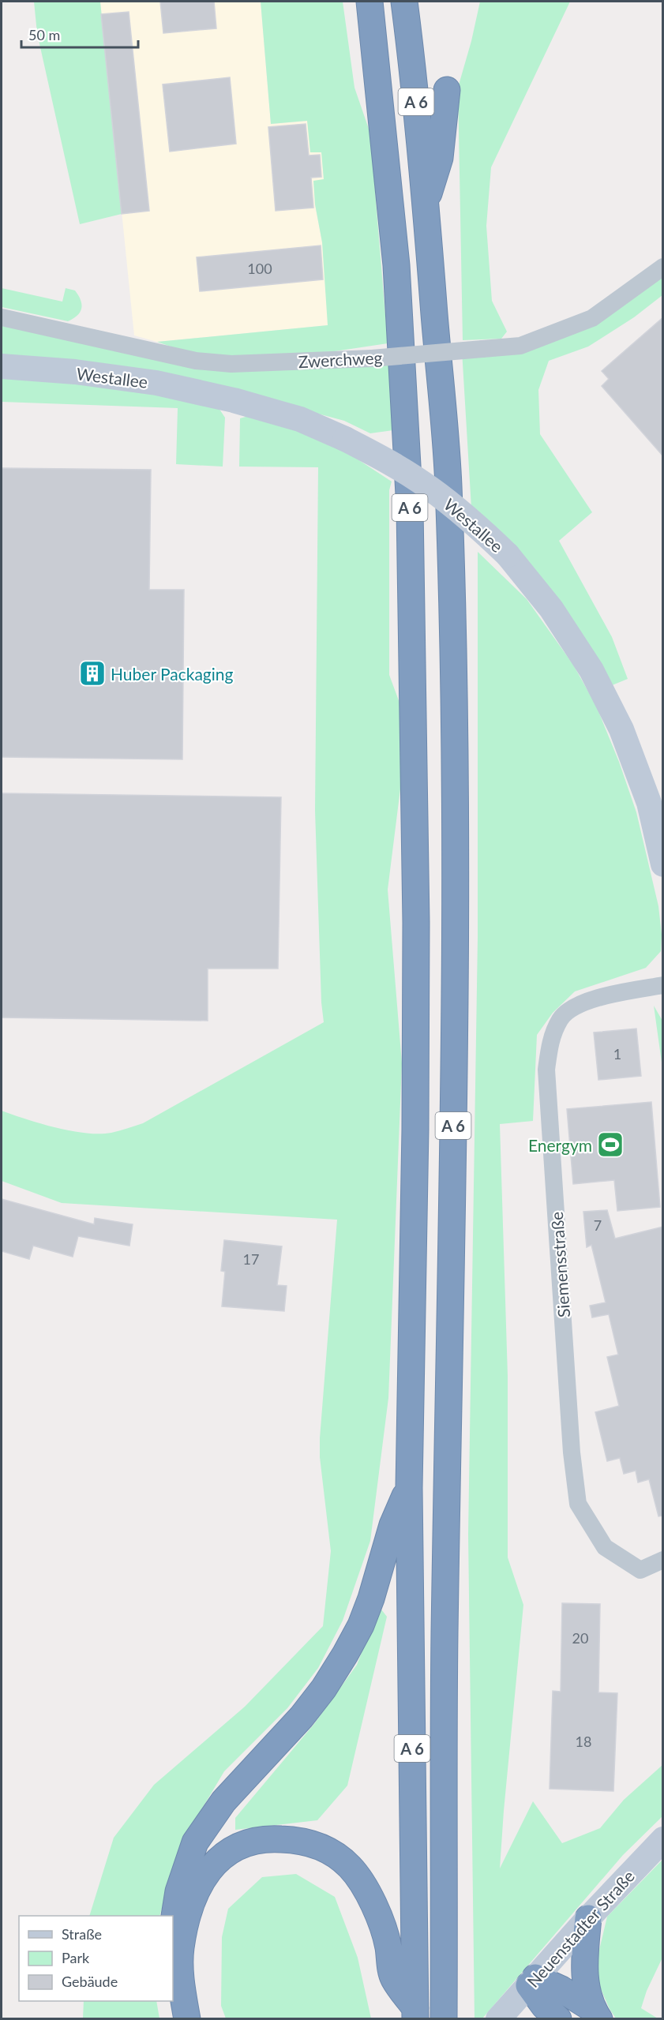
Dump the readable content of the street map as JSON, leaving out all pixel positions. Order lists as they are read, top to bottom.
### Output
{
  "streets": {
    "highway": ["A 6"],
    "main road": ["Westallee", "Neuenstadter Straße"],
    "street": ["Zwerchweg", "Siemensstraße"]
  },
  "places": {
    "building": ["Huber Packaging"],
    "sports": ["Energym"]
  },
  "house_numbers": [
    "100",
    "1",
    "7",
    "17",
    "20",
    "18"
  ],
  "legend": ["Straße", "Park", "Gebäude"],
  "scale_bar": "50 m"
}
